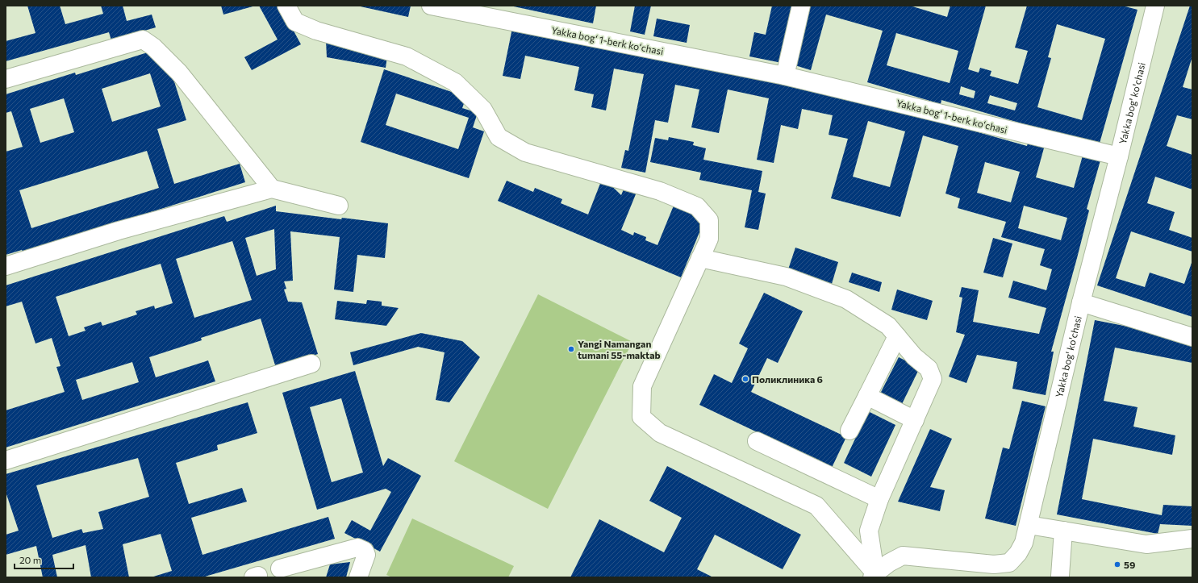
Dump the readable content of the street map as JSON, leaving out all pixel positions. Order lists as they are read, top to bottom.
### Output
{
  "streets": {
    "street": ["Yakka bogʻ 1-berk koʻchasi", "Yakka bog' ko'chasi"]
  },
  "crossings": [
    ["Yakka bogʻ 1-berk koʻchasi", "Yakka bog' ko'chasi"]
  ],
  "places": ["Yangi Namangan tumani 55-maktab", "Поликлиника 6", "59"],
  "scale_bar": "20 m"
}
